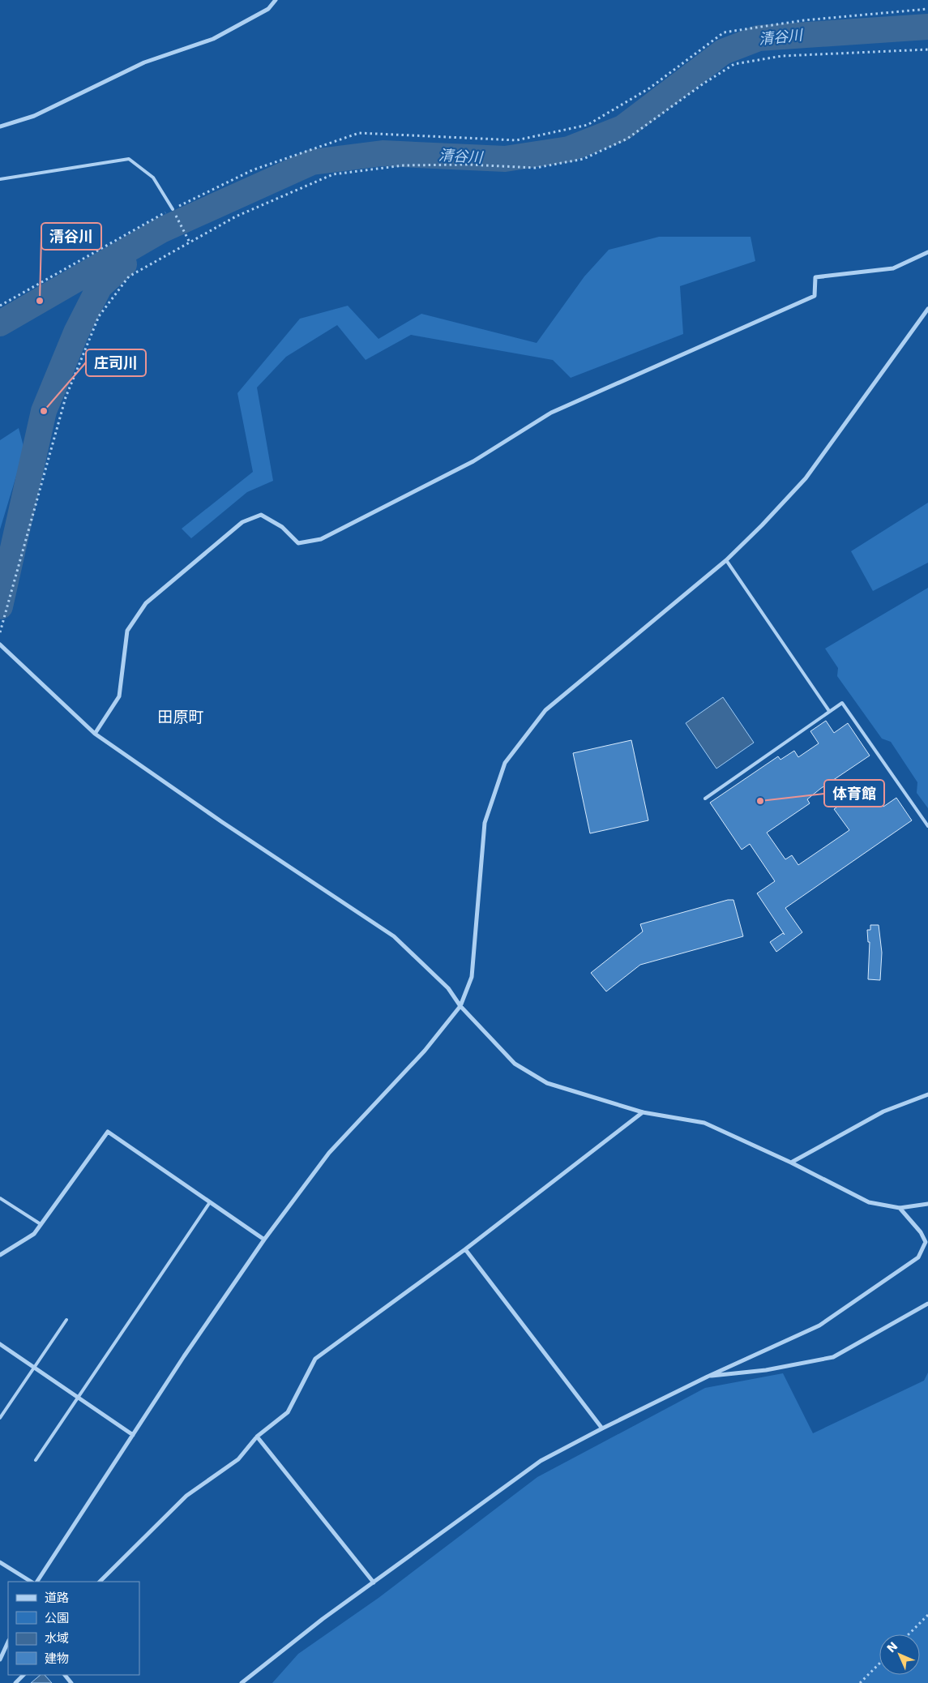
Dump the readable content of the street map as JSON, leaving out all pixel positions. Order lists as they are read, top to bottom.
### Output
{
  "districts": ["田原町"],
  "water": ["清谷川"],
  "places": ["清谷川", "庄司川", "体育館"],
  "legend": [
    "道路",
    "公園",
    "水域",
    "建物"
  ],
  "north": "top left"
}
